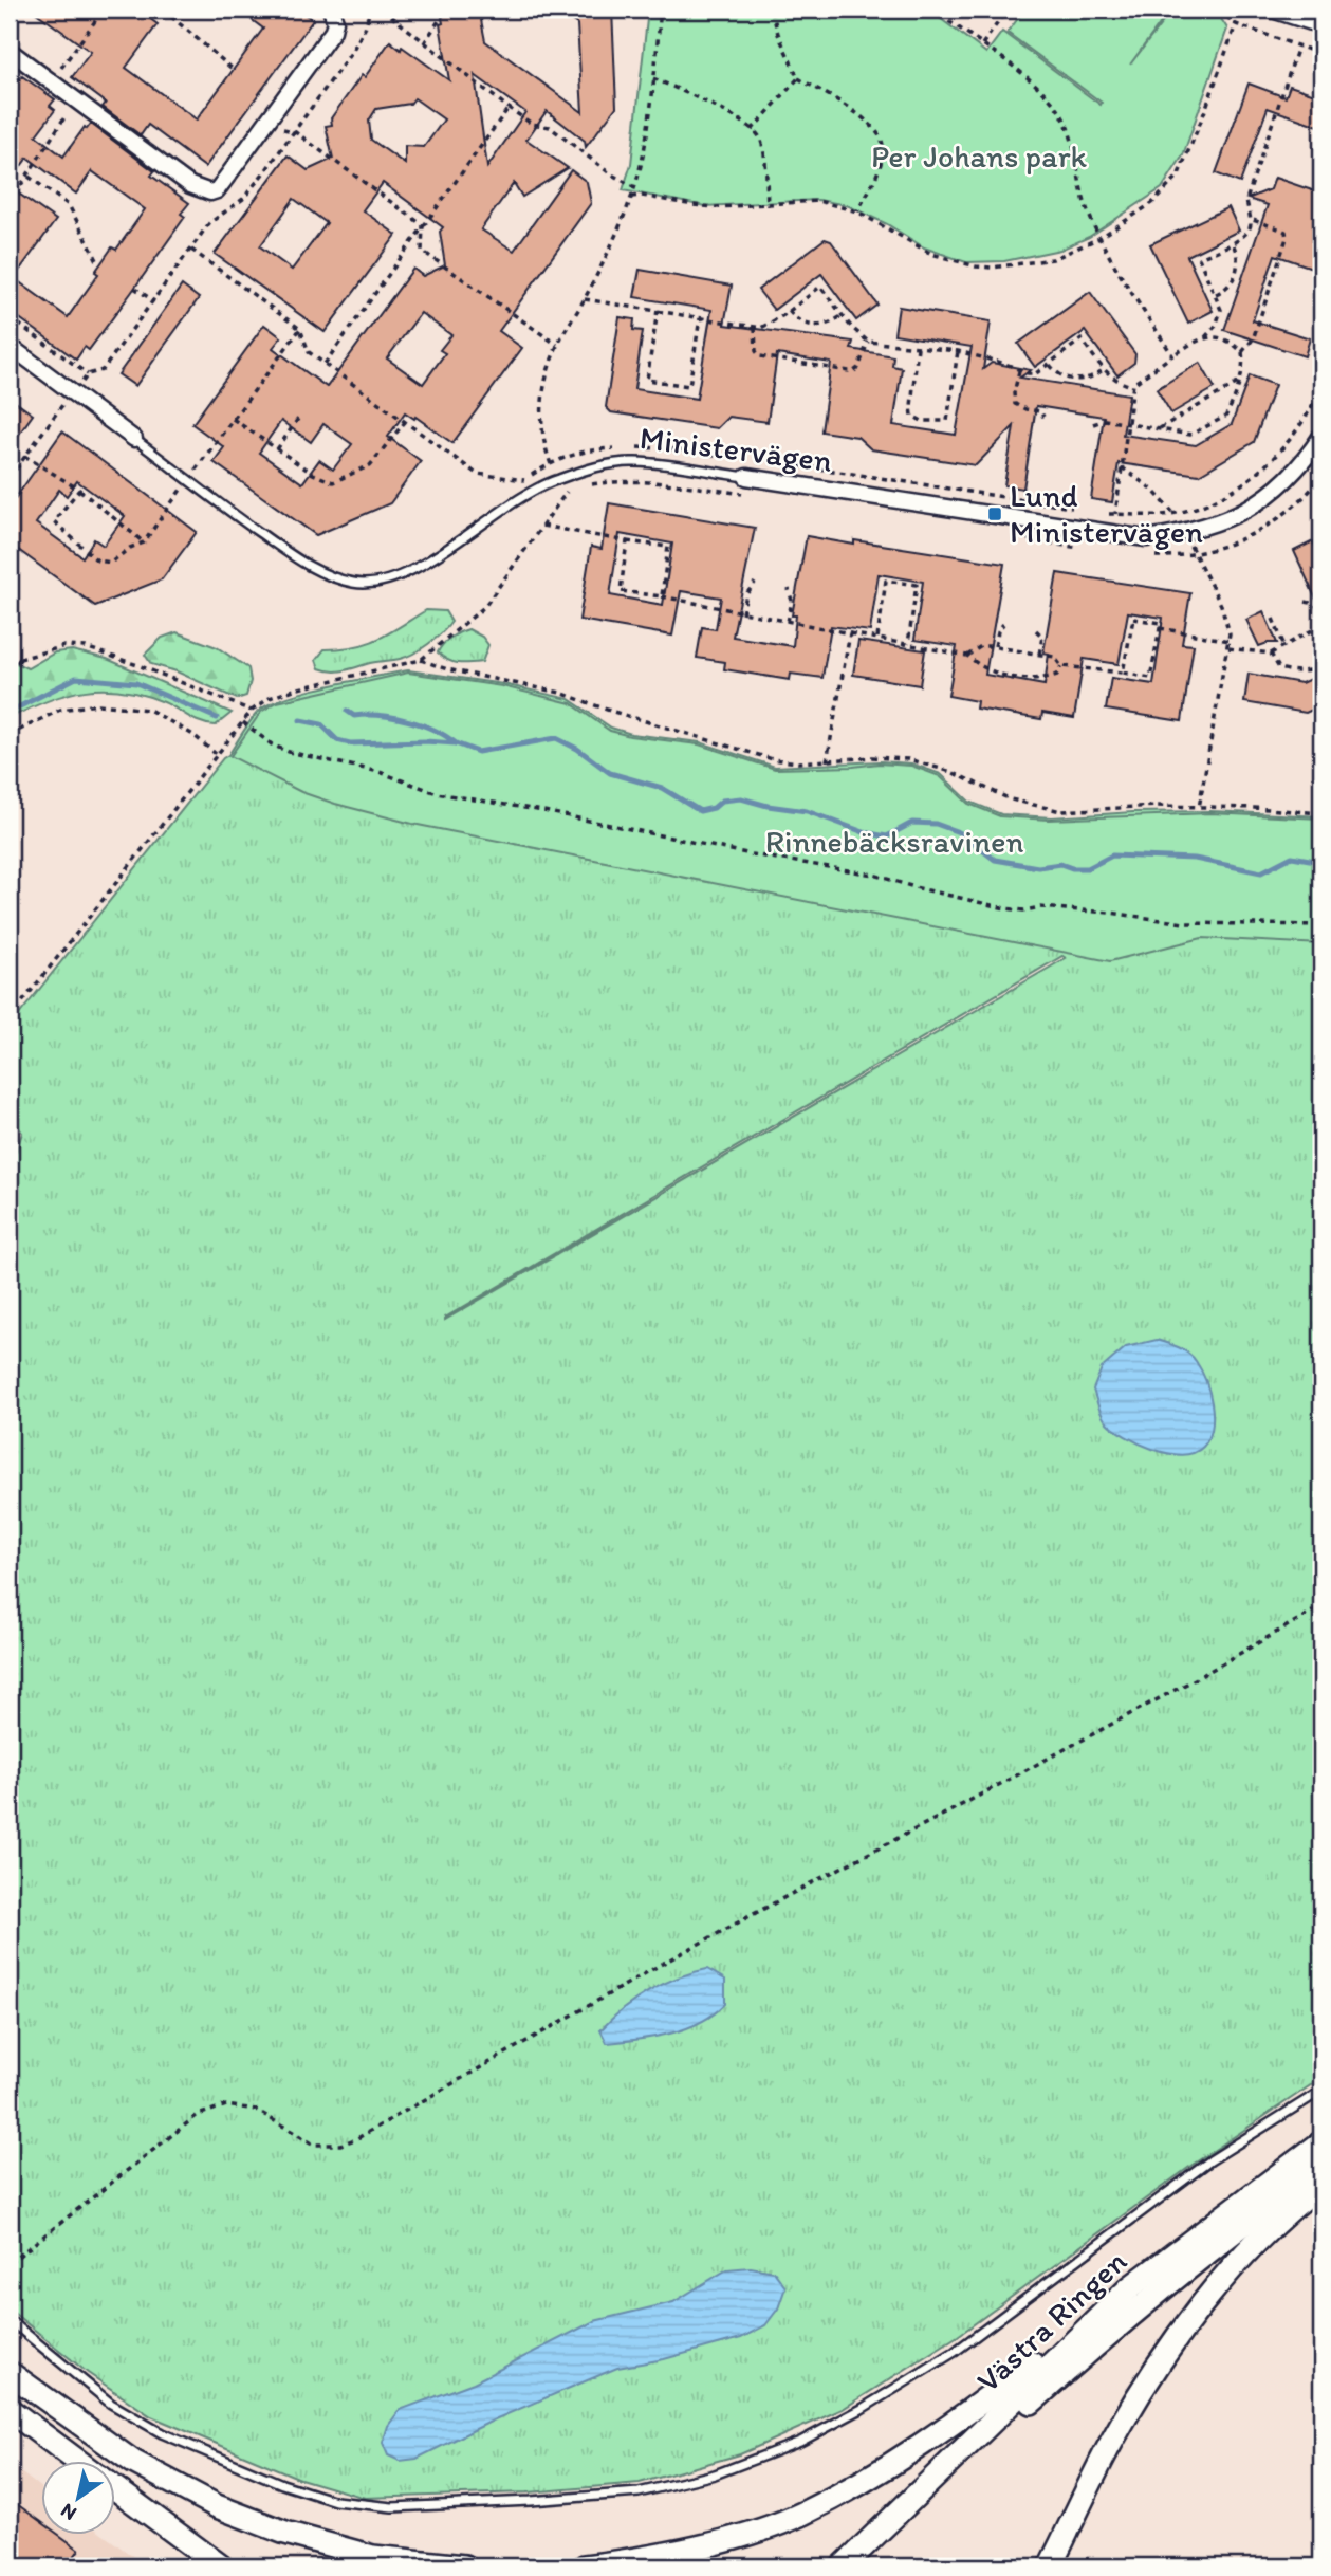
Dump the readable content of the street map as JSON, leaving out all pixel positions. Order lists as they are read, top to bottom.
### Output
{
  "streets": {
    "main road": ["Västra Ringen"],
    "street": ["Ministervägen"]
  },
  "parks": ["Per Johans park", "Rinnebäcksravinen"],
  "places": {
    "transit": ["Lund Ministervägen"]
  },
  "north": "bottom left"
}
